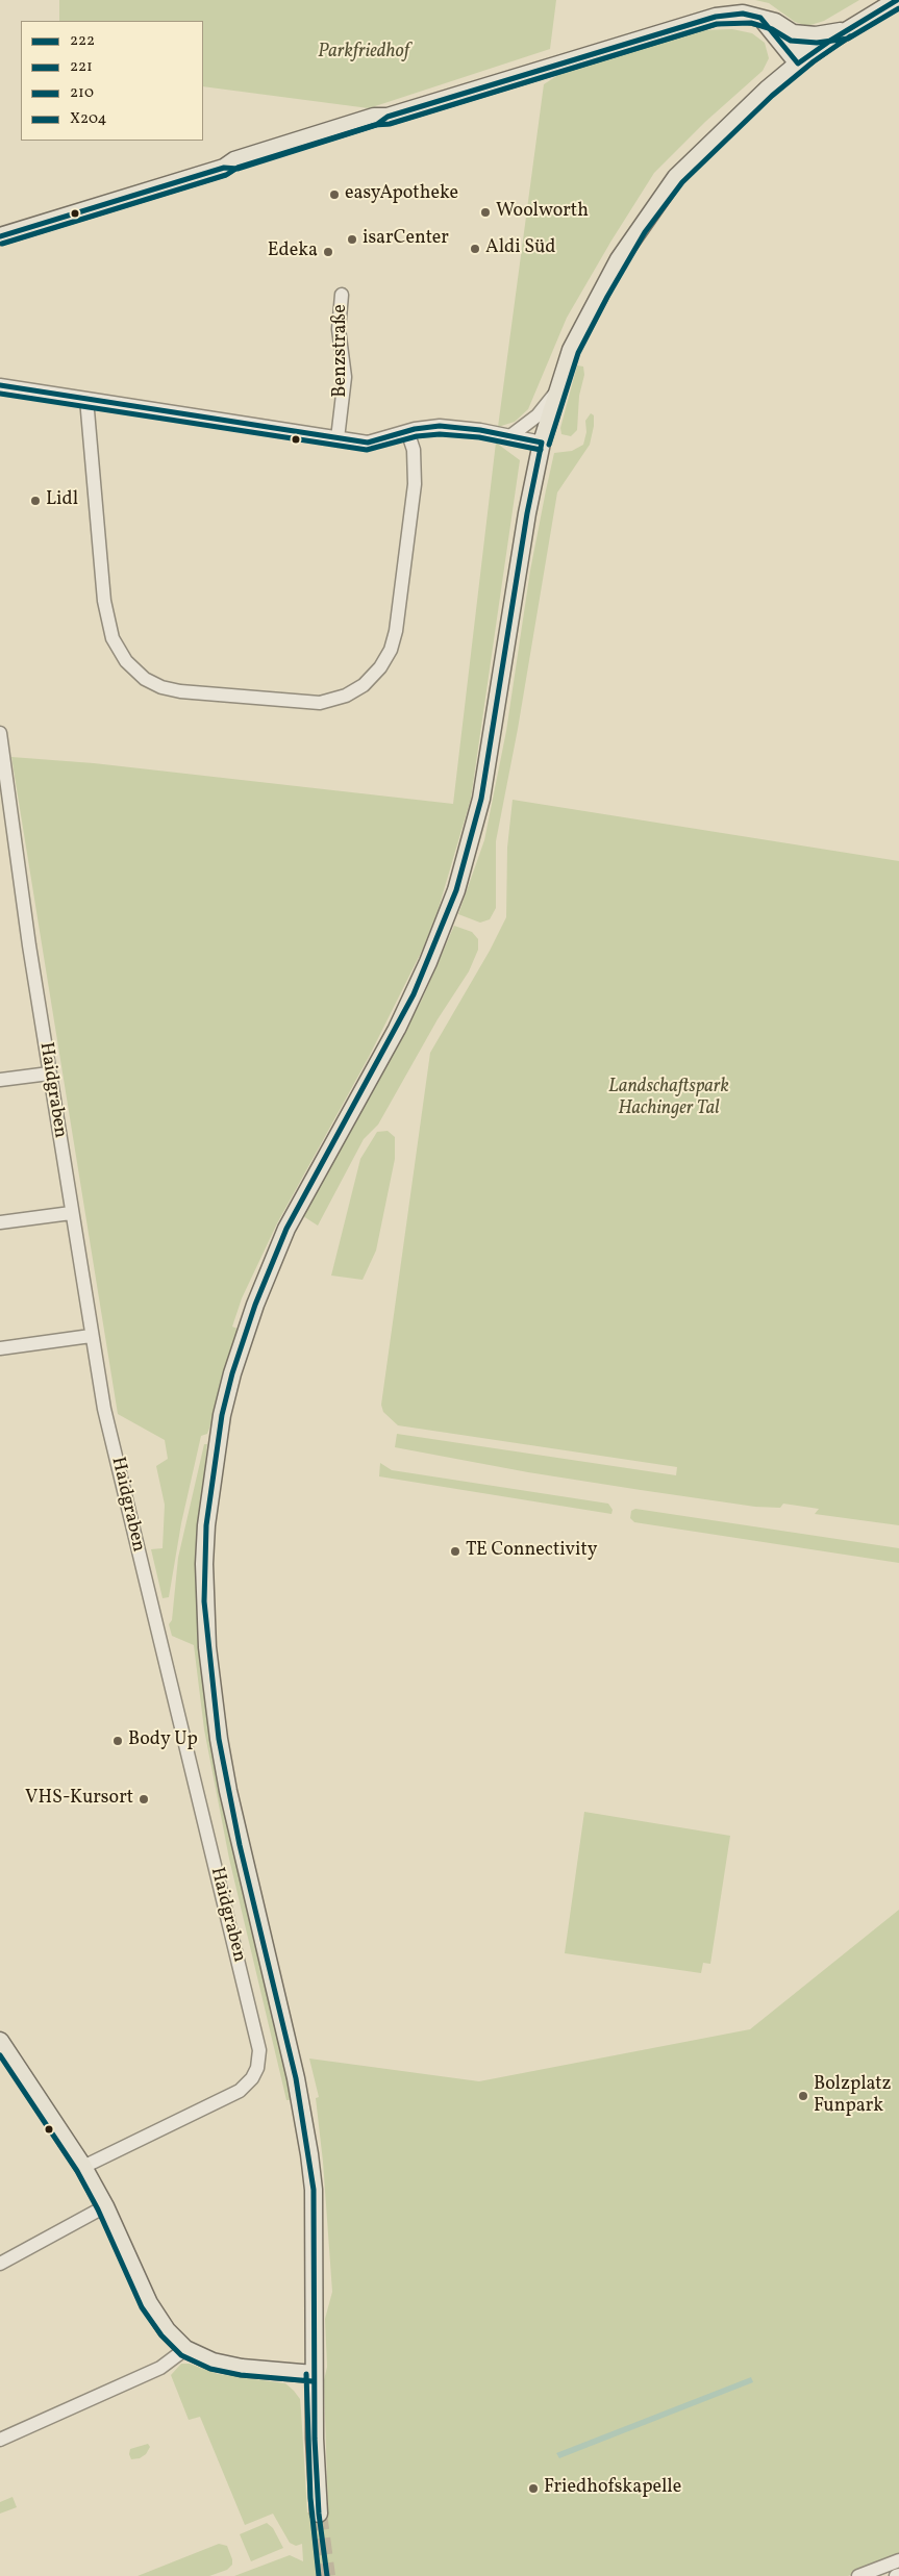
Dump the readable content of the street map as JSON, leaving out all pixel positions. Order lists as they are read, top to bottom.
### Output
{
  "streets": {
    "street": ["Benzstraße", "Haidgraben"]
  },
  "parks": ["Parkfriedhof", "Landschaftspark Hachinger Tal"],
  "places": [
    "easyApotheke",
    "Woolworth",
    "isarCenter",
    "Aldi Süd",
    "Edeka",
    "Lidl",
    "TE Connectivity",
    "Body Up",
    "VHS-Kursort",
    "Bolzplatz Funpark",
    "Friedhofskapelle"
  ],
  "lines": [
    "transit line X204",
    "transit line 221",
    "transit line 222",
    "transit line 210"
  ],
  "legend": [
    "222",
    "221",
    "210",
    "X204"
  ]
}
